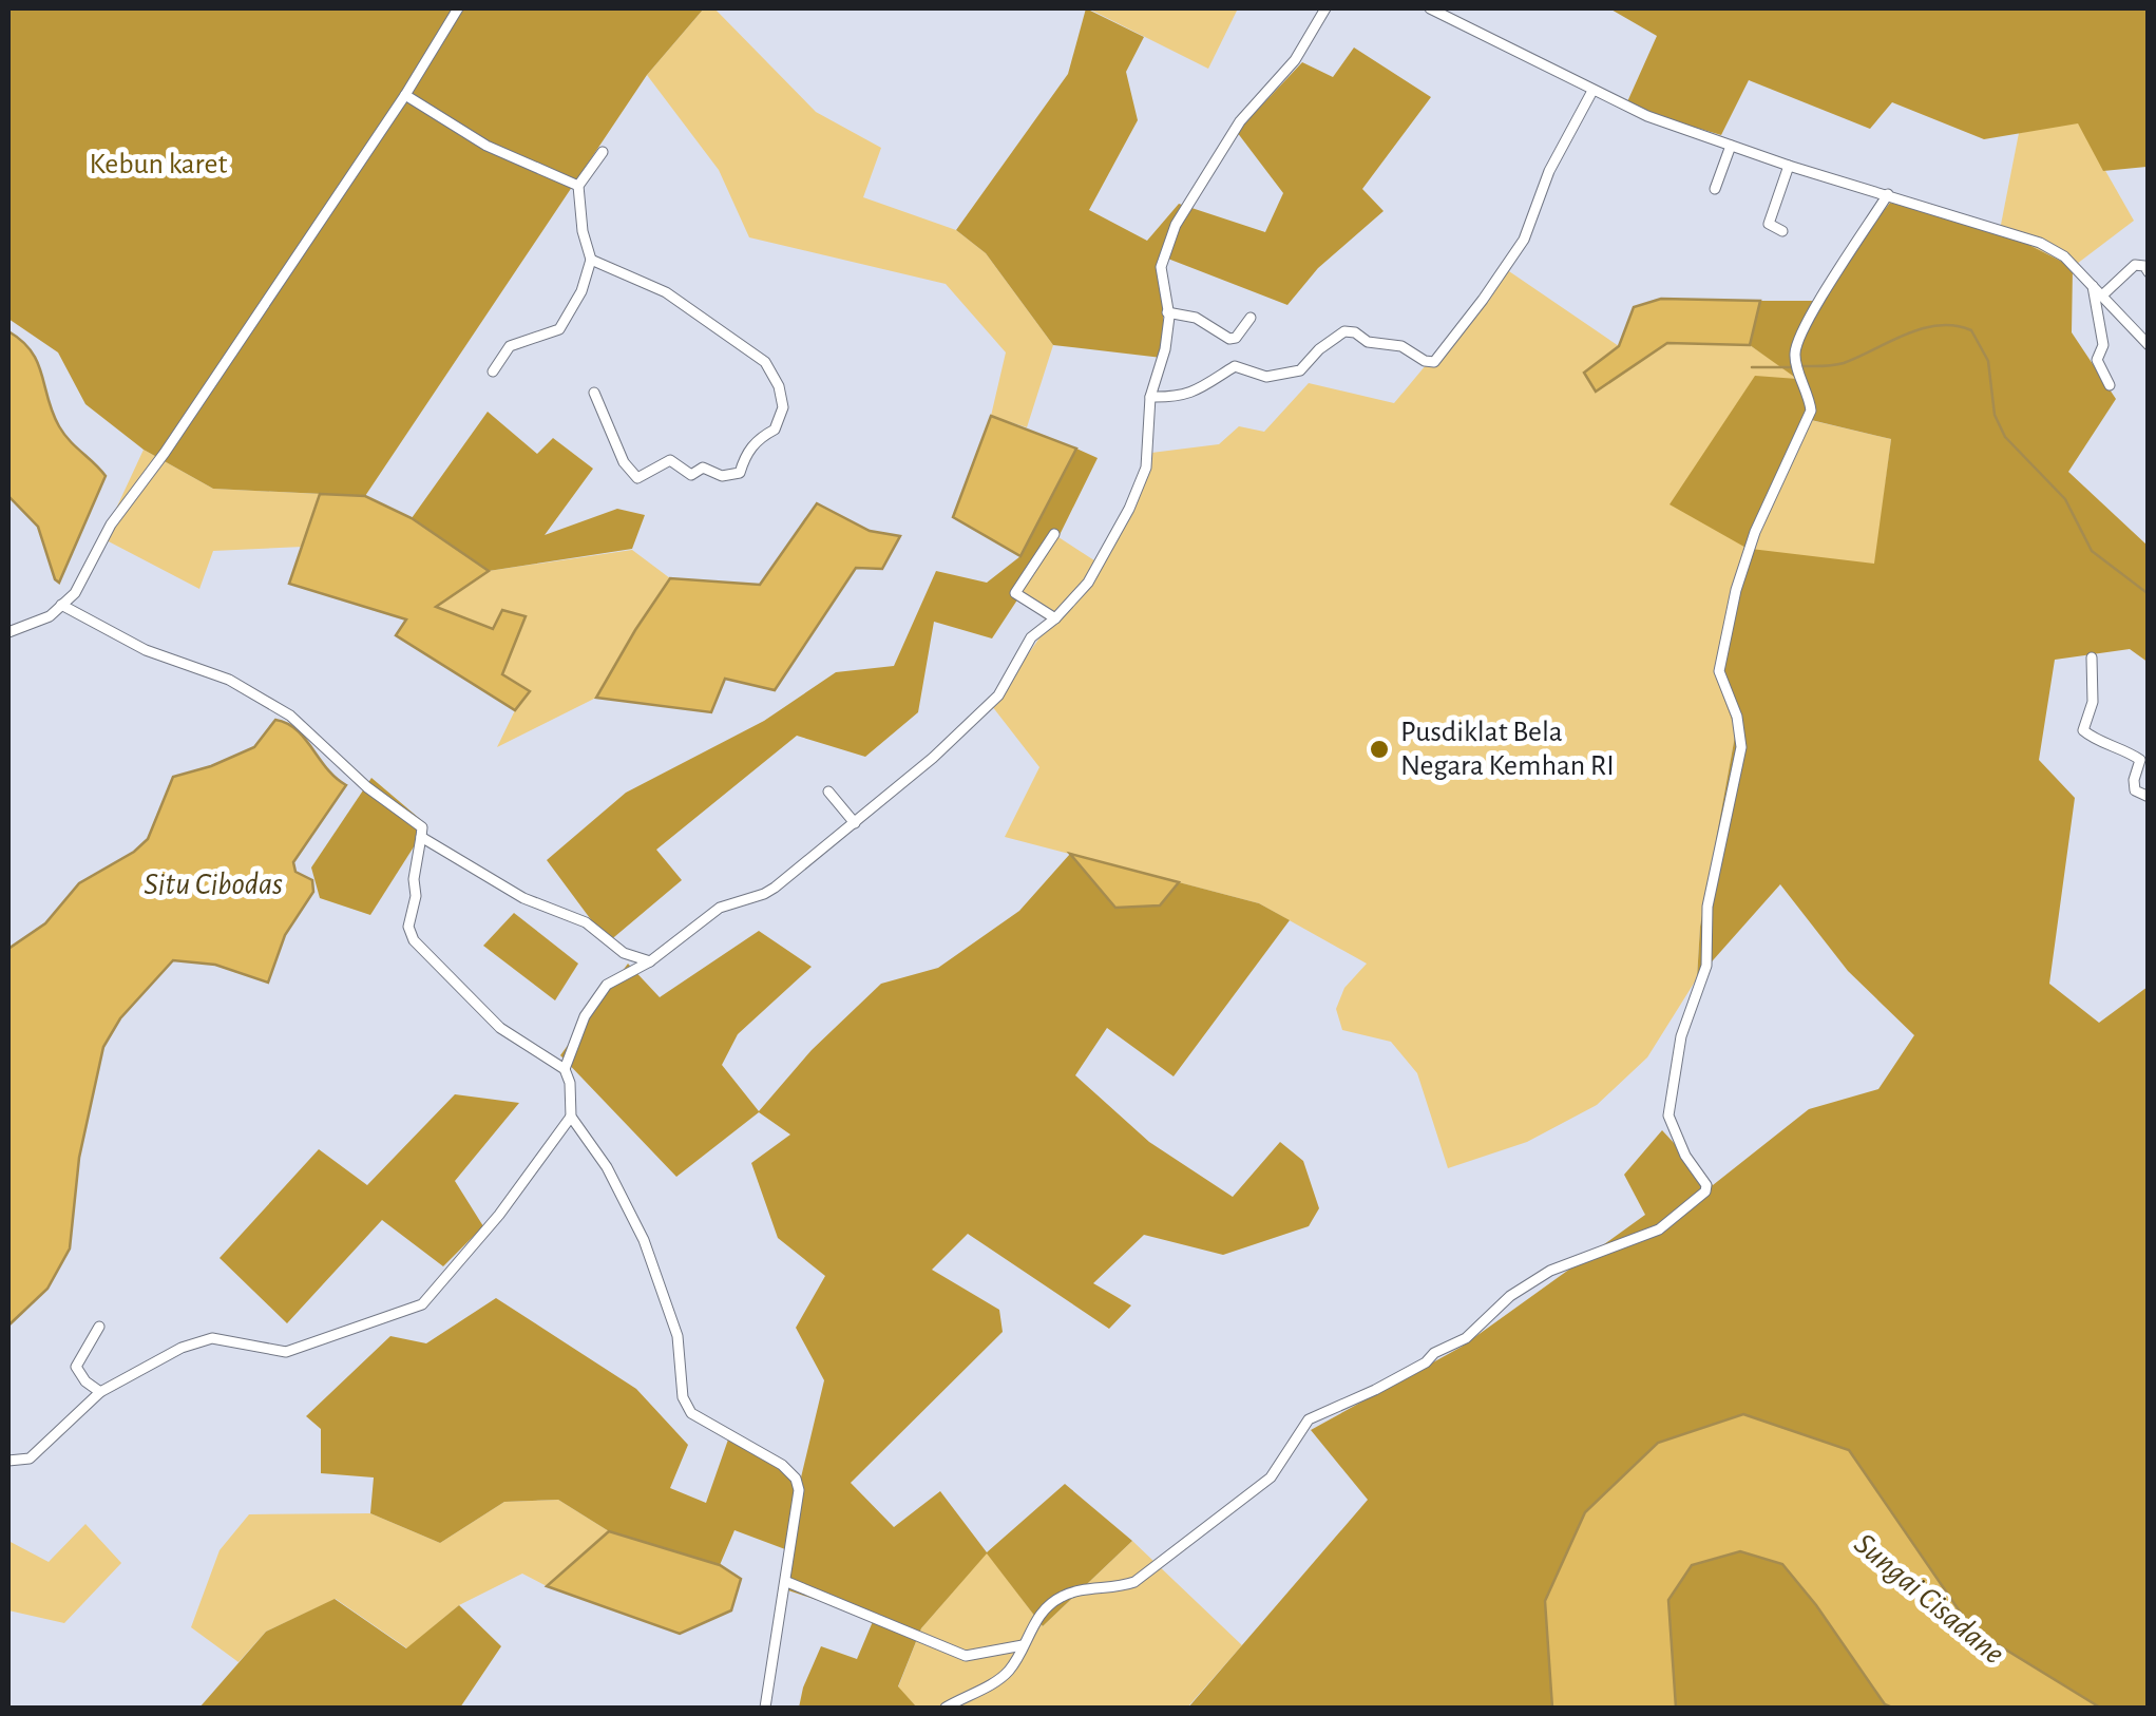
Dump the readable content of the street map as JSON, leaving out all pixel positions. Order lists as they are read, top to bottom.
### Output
{
  "water": ["Situ Cibodas", "Sungai Cisadane"],
  "parks": ["Kebun karet"],
  "places": ["Pusdiklat Bela Negara Kemhan RI"]
}
